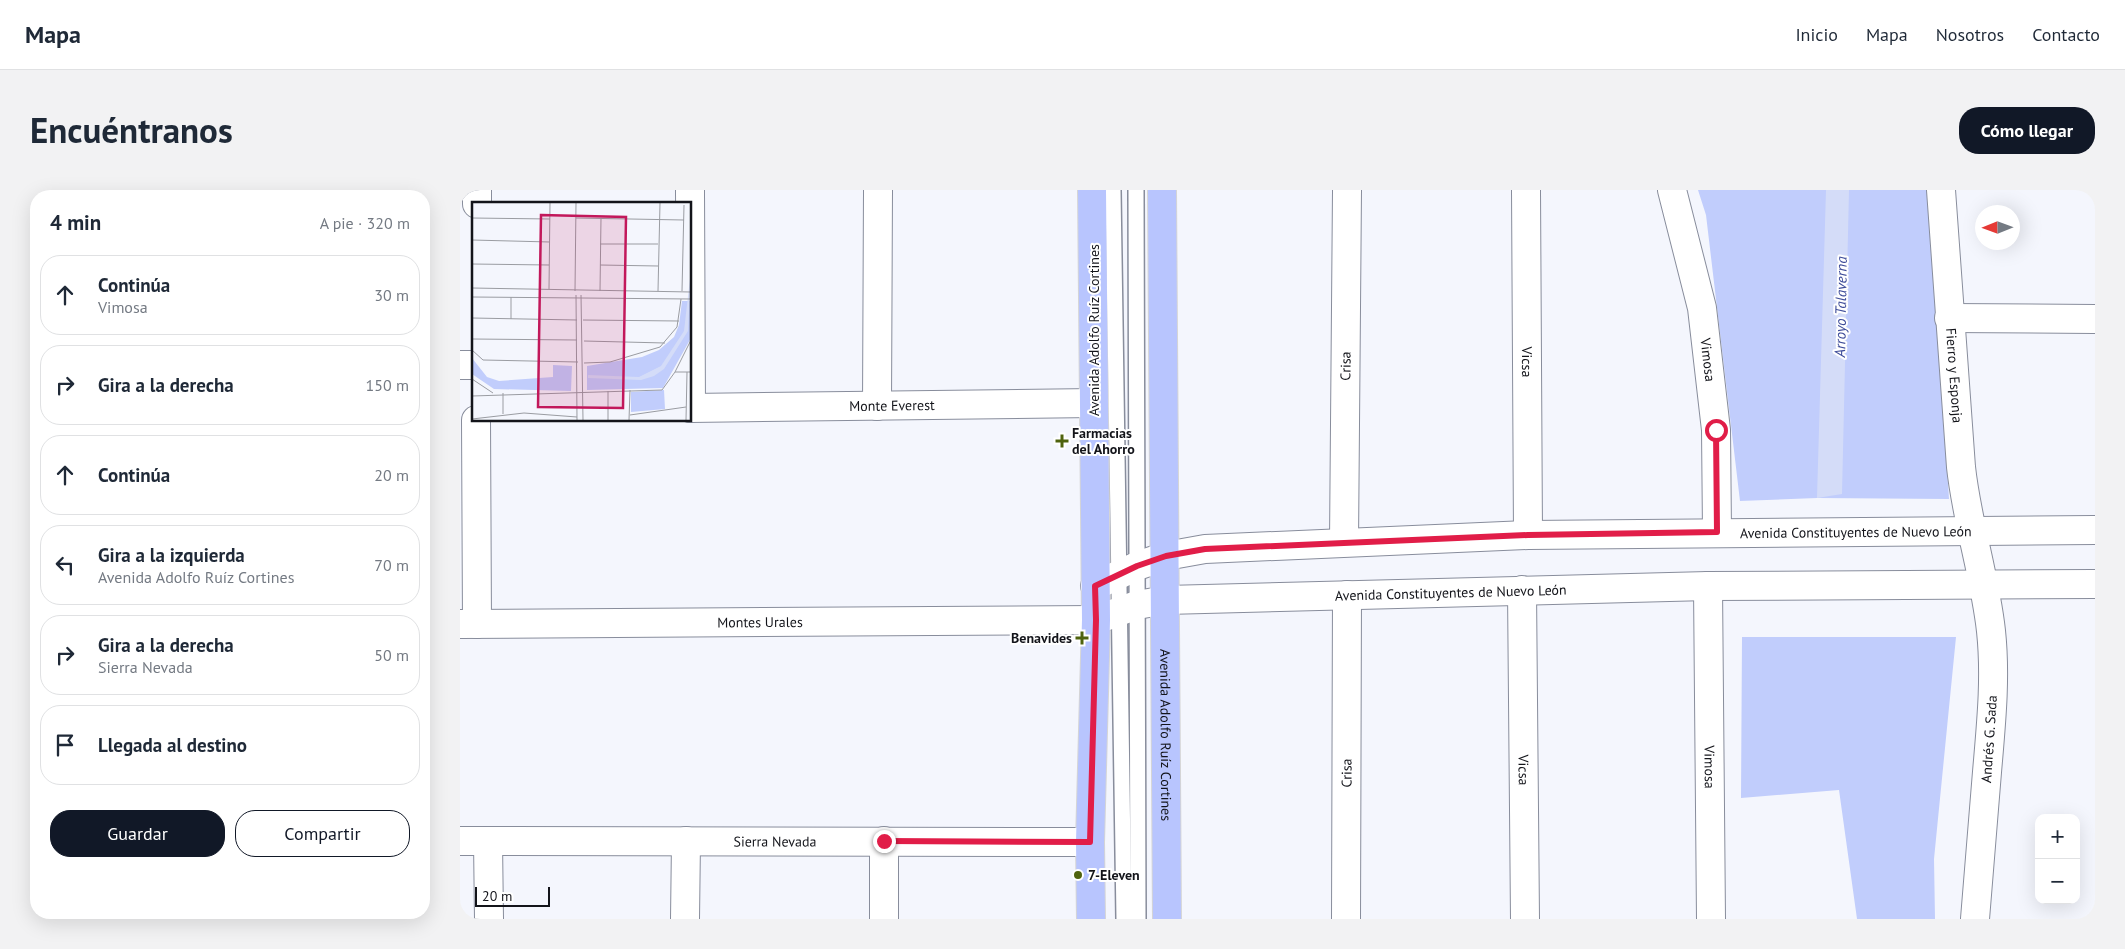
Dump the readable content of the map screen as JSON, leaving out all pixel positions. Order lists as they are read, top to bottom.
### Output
{
  "streets": {
    "main road": ["Avenida Adolfo Ruíz Cortines"],
    "street": [
      "Vimosa",
      "Vicsa",
      "Crisa",
      "Fierro y Esponja",
      "Monte Everest",
      "Avenida Constituyentes de Nuevo León",
      "Montes Urales",
      "Andrés G. Sada",
      "Sierra Nevada"
    ]
  },
  "crossings": [
    ["Avenida Adolfo Ruíz Cortines", "Monte Everest"],
    ["Avenida Adolfo Ruíz Cortines", "Avenida Constituyentes de Nuevo León"],
    ["Avenida Adolfo Ruíz Cortines", "Montes Urales"],
    ["Avenida Adolfo Ruíz Cortines", "Sierra Nevada"],
    ["Vimosa", "Avenida Constituyentes de Nuevo León"],
    ["Vicsa", "Avenida Constituyentes de Nuevo León"],
    ["Crisa", "Avenida Constituyentes de Nuevo León"],
    ["Fierro y Esponja", "Avenida Constituyentes de Nuevo León"],
    ["Fierro y Esponja", "Andrés G. Sada"],
    ["Avenida Constituyentes de Nuevo León", "Montes Urales"],
    ["Avenida Constituyentes de Nuevo León", "Andrés G. Sada"]
  ],
  "water": ["Arroyo Talaverna"],
  "places": {
    "health": ["Farmacias del Ahorro", "Benavides"],
    "other": ["7-Eleven"]
  },
  "scale_bar": "20 m",
  "north": "left",
  "page": {
    "header": "Mapa",
    "nav": [
      "Inicio",
      "Mapa",
      "Nosotros",
      "Contacto"
    ],
    "title": "Encuéntranos",
    "buttons": [
      "Cómo llegar",
      ["Guardar", "Compartir"]
    ],
    "heading": ["4 min", "A pie · 320 m"],
    "list": [
      ["Continúa", "Vimosa", "30 m"],
      ["Gira a la derecha", "150 m"],
      ["Continúa", "20 m"],
      ["Gira a la izquierda", "Avenida Adolfo Ruíz Cortines", "70 m"],
      ["Gira a la derecha", "Sierra Nevada", "50 m"],
      "Llegada al destino"
    ],
    "map_buttons": ["+", "−"],
    "scale": "20 m"
  }
}
